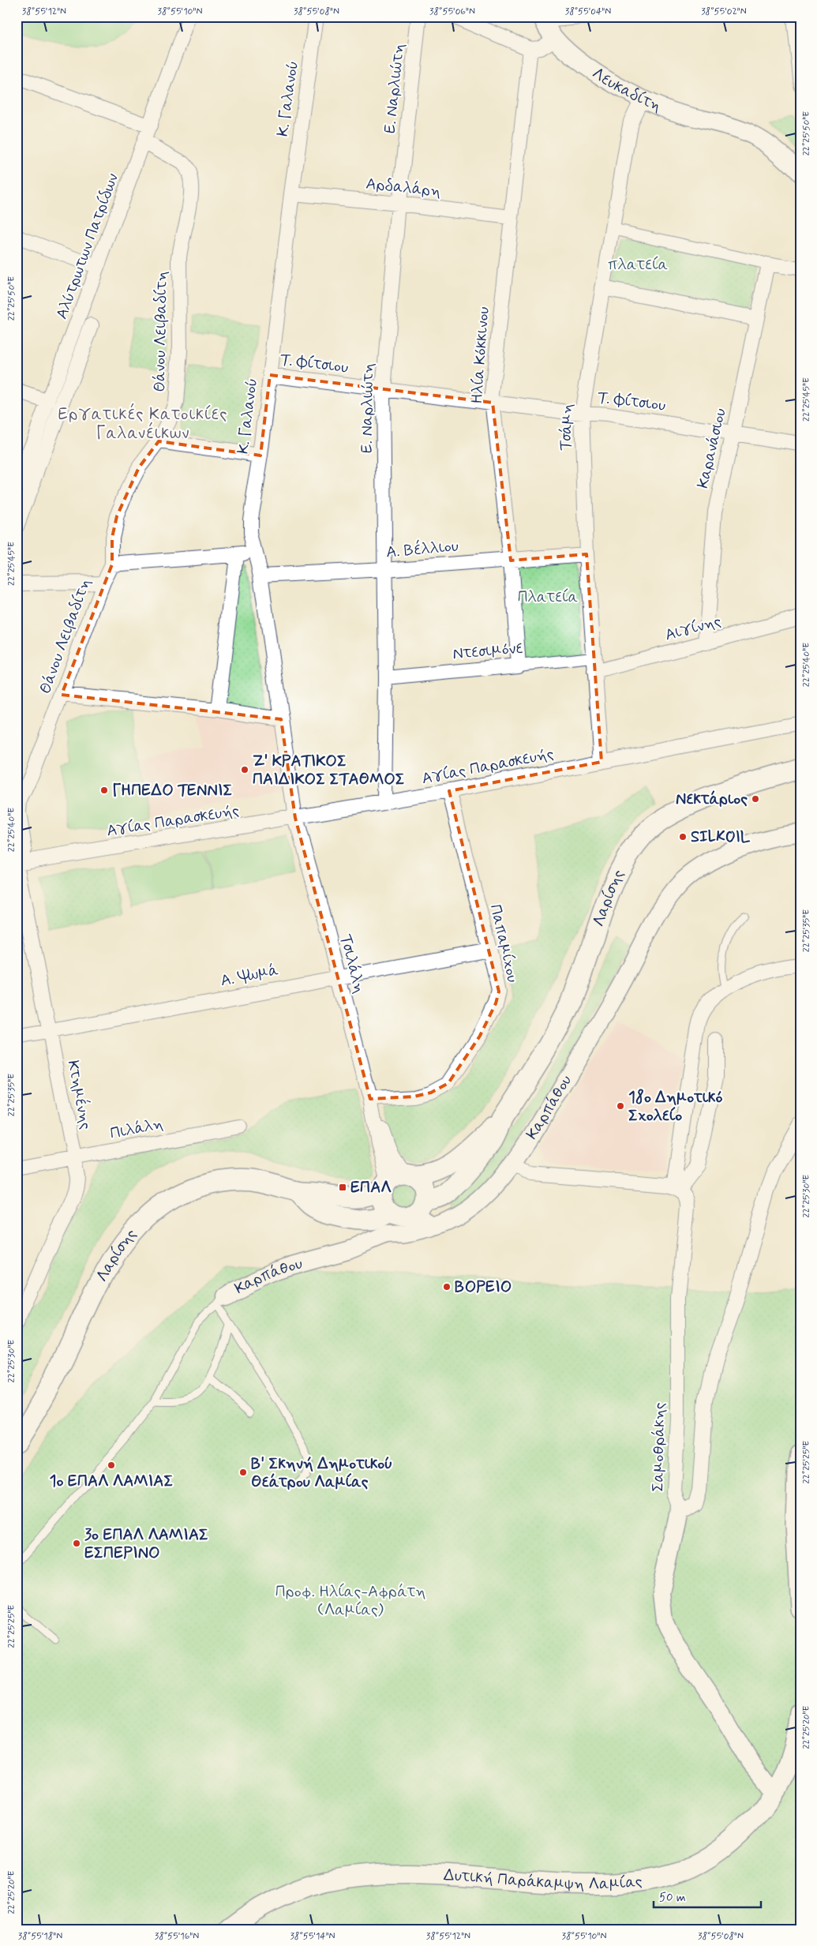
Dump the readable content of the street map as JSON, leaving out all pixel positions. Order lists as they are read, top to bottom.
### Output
{
  "streets": {
    "main road": ["Λαρίσης", "Δυτική Παράκαμψη Λαμίας"],
    "street": [
      "Λευκαδίτη",
      "Ε. Ναρλιώτη",
      "Κ. Γαλανού",
      "Αρδαλάρη",
      "Αλύτρωτων Πατρίδων",
      "Θάνου Λειβαδίτη",
      "Ηλία Κόκκινου",
      "Τ. Φίτσιου",
      "Τσάμη",
      "Καρανάσιου",
      "Α. Βέλλιου",
      "Αιγίνης",
      "Ντεσιμόνε",
      "Αγίας Παρασκευής",
      "Παπαμίχου",
      "Τσιλάλη",
      "Α. Ψωμά",
      "Κτημένης",
      "Καρπάθου",
      "Πιλάλη",
      "Σαμοθράκης"
    ]
  },
  "crossings": [
    ["Λευκαδίτη", "Τσάμη"],
    ["Ε. Ναρλιώτη", "Αρδαλάρη"],
    ["Ε. Ναρλιώτη", "Τ. Φίτσιου"],
    ["Ε. Ναρλιώτη", "Α. Βέλλιου"],
    ["Ε. Ναρλιώτη", "Ντεσιμόνε"],
    ["Ε. Ναρλιώτη", "Αγίας Παρασκευής"],
    ["Κ. Γαλανού", "Αρδαλάρη"],
    ["Κ. Γαλανού", "Τ. Φίτσιου"],
    ["Κ. Γαλανού", "Α. Βέλλιου"],
    ["Κ. Γαλανού", "Αγίας Παρασκευής"],
    ["Κ. Γαλανού", "Τσιλάλη"],
    ["Αρδαλάρη", "Ηλία Κόκκινου"],
    ["Αλύτρωτων Πατρίδων", "Θάνου Λειβαδίτη"],
    ["Θάνου Λειβαδίτη", "Αγίας Παρασκευής"],
    ["Θάνου Λειβαδίτη", "Κτημένης"],
    ["Ηλία Κόκκινου", "Τ. Φίτσιου"],
    ["Ηλία Κόκκινου", "Α. Βέλλιου"],
    ["Ηλία Κόκκινου", "Ντεσιμόνε"],
    ["Τ. Φίτσιου", "Τσάμη"],
    ["Τ. Φίτσιου", "Καρανάσιου"],
    ["Τσάμη", "Α. Βέλλιου"],
    ["Τσάμη", "Αιγίνης"],
    ["Τσάμη", "Ντεσιμόνε"],
    ["Τσάμη", "Αγίας Παρασκευής"],
    ["Καρανάσιου", "Αιγίνης"],
    ["Αγίας Παρασκευής", "Παπαμίχου"],
    ["Αγίας Παρασκευής", "Τσιλάλη"],
    ["Αγίας Παρασκευής", "Κτημένης"],
    ["Παπαμίχου", "Τσιλάλη"],
    ["Παπαμίχου", "Α. Ψωμά"],
    ["Τσιλάλη", "Α. Ψωμά"],
    ["Α. Ψωμά", "Κτημένης"],
    ["Κτημένης", "Πιλάλη"]
  ],
  "districts": ["Εργατικές Κατοικίες Γαλανέικων"],
  "parks": ["πλατεία", "Πλατεία", "Προφ. Ηλίας-Αφράτη (Λαμίας)"],
  "places": {
    "other": [
      "Ζ' ΚΡΑΤΙΚΟΣ ΠΑΙΔΙΚΟΣ ΣΤΑΘΜΟΣ",
      "ΓΗΠΕΔΟ ΤΕΝΝΙΣ",
      "Νεκτάριος",
      "SILKOIL",
      "18ο Δημοτικό Σχολείο",
      "ΒΟΡΕΙΟ",
      "1ο ΕΠΑΛ ΛΑΜΙΑΣ",
      "Β' Σκηνή Δημοτικού Θεάτρου Λαμίας",
      "3ο ΕΠΑΛ ΛΑΜΙΑΣ ΕΣΠΕΡΙΝΟ"
    ],
    "transit": ["ΕΠΑΛ"]
  },
  "scale_bar": "50 m",
  "coordinates": [
    "38°55'12\"N",
    "38°55'10\"N",
    "38°55'08\"N",
    "38°55'06\"N",
    "38°55'04\"N",
    "38°55'02\"N",
    "22°25'50\"E",
    "22°25'45\"E",
    "22°25'40\"E",
    "22°25'35\"E",
    "22°25'30\"E",
    "22°25'25\"E",
    "22°25'20\"E",
    "38°55'18\"N",
    "38°55'16\"N",
    "38°55'14\"N"
  ]
}
